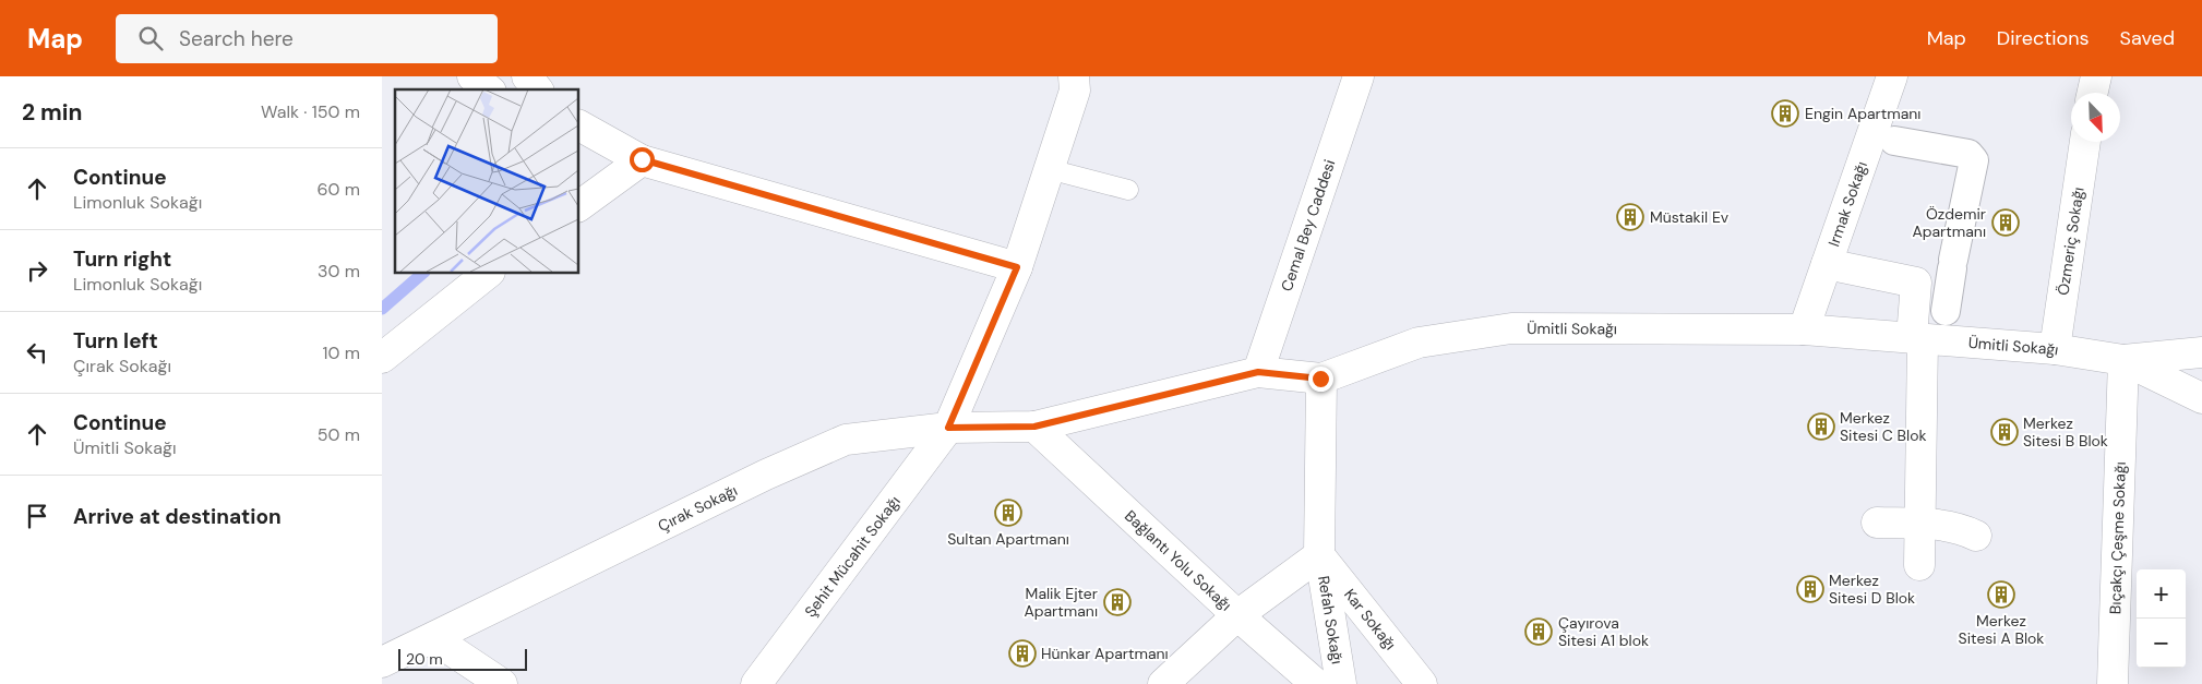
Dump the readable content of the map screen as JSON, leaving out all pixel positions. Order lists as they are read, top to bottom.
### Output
{
  "streets": {
    "street": [
      "Irmak Sokağı",
      "Cemal Bey Caddesi",
      "Özmeriç Sokağı",
      "Ümitli Sokağı",
      "Çırak Sokağı",
      "Bıçakçı Çeşme Sokağı",
      "Şehit Mücahit Sokağı",
      "Bağlantı Yolu Sokağı",
      "Refah Sokağı",
      "Kar Sokağı"
    ]
  },
  "crossings": [
    ["Irmak Sokağı", "Ümitli Sokağı"],
    ["Cemal Bey Caddesi", "Ümitli Sokağı"],
    ["Özmeriç Sokağı", "Ümitli Sokağı"],
    ["Ümitli Sokağı", "Çırak Sokağı"],
    ["Ümitli Sokağı", "Bıçakçı Çeşme Sokağı"],
    ["Ümitli Sokağı", "Bağlantı Yolu Sokağı"],
    ["Çırak Sokağı", "Şehit Mücahit Sokağı"],
    ["Çırak Sokağı", "Bağlantı Yolu Sokağı"],
    ["Bağlantı Yolu Sokağı", "Refah Sokağı"],
    ["Bağlantı Yolu Sokağı", "Kar Sokağı"],
    ["Refah Sokağı", "Kar Sokağı"]
  ],
  "places": {
    "building": [
      "Engin Apartmanı",
      "Müstakil Ev",
      "Özdemir Apartmanı",
      "Merkez Sitesi C Blok",
      "Merkez Sitesi B Blok",
      "Sultan Apartmanı",
      "Merkez Sitesi D Blok",
      "Merkez Sitesi A Blok",
      "Malik Ejter Apartmanı",
      "Çayırova Sitesi A1 blok",
      "Hünkar Apartmanı"
    ]
  },
  "scale_bar": "20 m",
  "north": "bottom right",
  "page": {
    "header": "Map",
    "search": "Search here",
    "nav": ["Map", "Directions", "Saved"],
    "heading": ["2 min", "Walk · 150 m"],
    "list": [
      ["Continue", "Limonluk Sokağı", "60 m"],
      ["Turn right", "Limonluk Sokağı", "30 m"],
      ["Turn left", "Çırak Sokağı", "10 m"],
      ["Continue", "Ümitli Sokağı", "50 m"],
      "Arrive at destination"
    ],
    "map_buttons": ["+", "−"],
    "scale": "20 m"
  }
}
